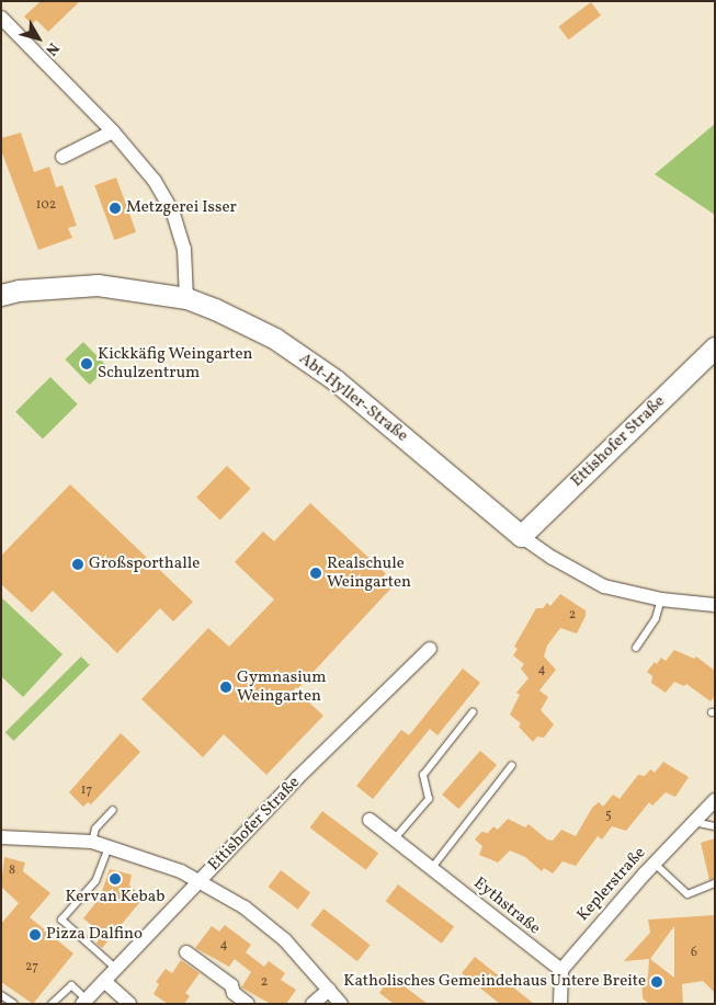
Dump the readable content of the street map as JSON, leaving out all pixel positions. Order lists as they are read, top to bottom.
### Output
{
  "streets": {
    "street": [
      "Abt-Hyller-Straße",
      "Ettishofer Straße",
      "Keplerstraße",
      "Eythstraße"
    ]
  },
  "crossings": [
    ["Abt-Hyller-Straße", "Ettishofer Straße"],
    ["Keplerstraße", "Eythstraße"]
  ],
  "places": [
    "Metzgerei Isser",
    "Kickkäfig Weingarten Schulzentrum",
    "Großsporthalle",
    "Realschule Weingarten",
    "Gymnasium Weingarten",
    "Kervan Kebab",
    "Pizza Dalfino",
    "Katholisches Gemeindehaus Untere Breite"
  ],
  "house_numbers": [
    "102",
    "2",
    "4",
    "17",
    "5",
    "8",
    "4",
    "6",
    "27",
    "2"
  ],
  "north": "bottom right"
}
